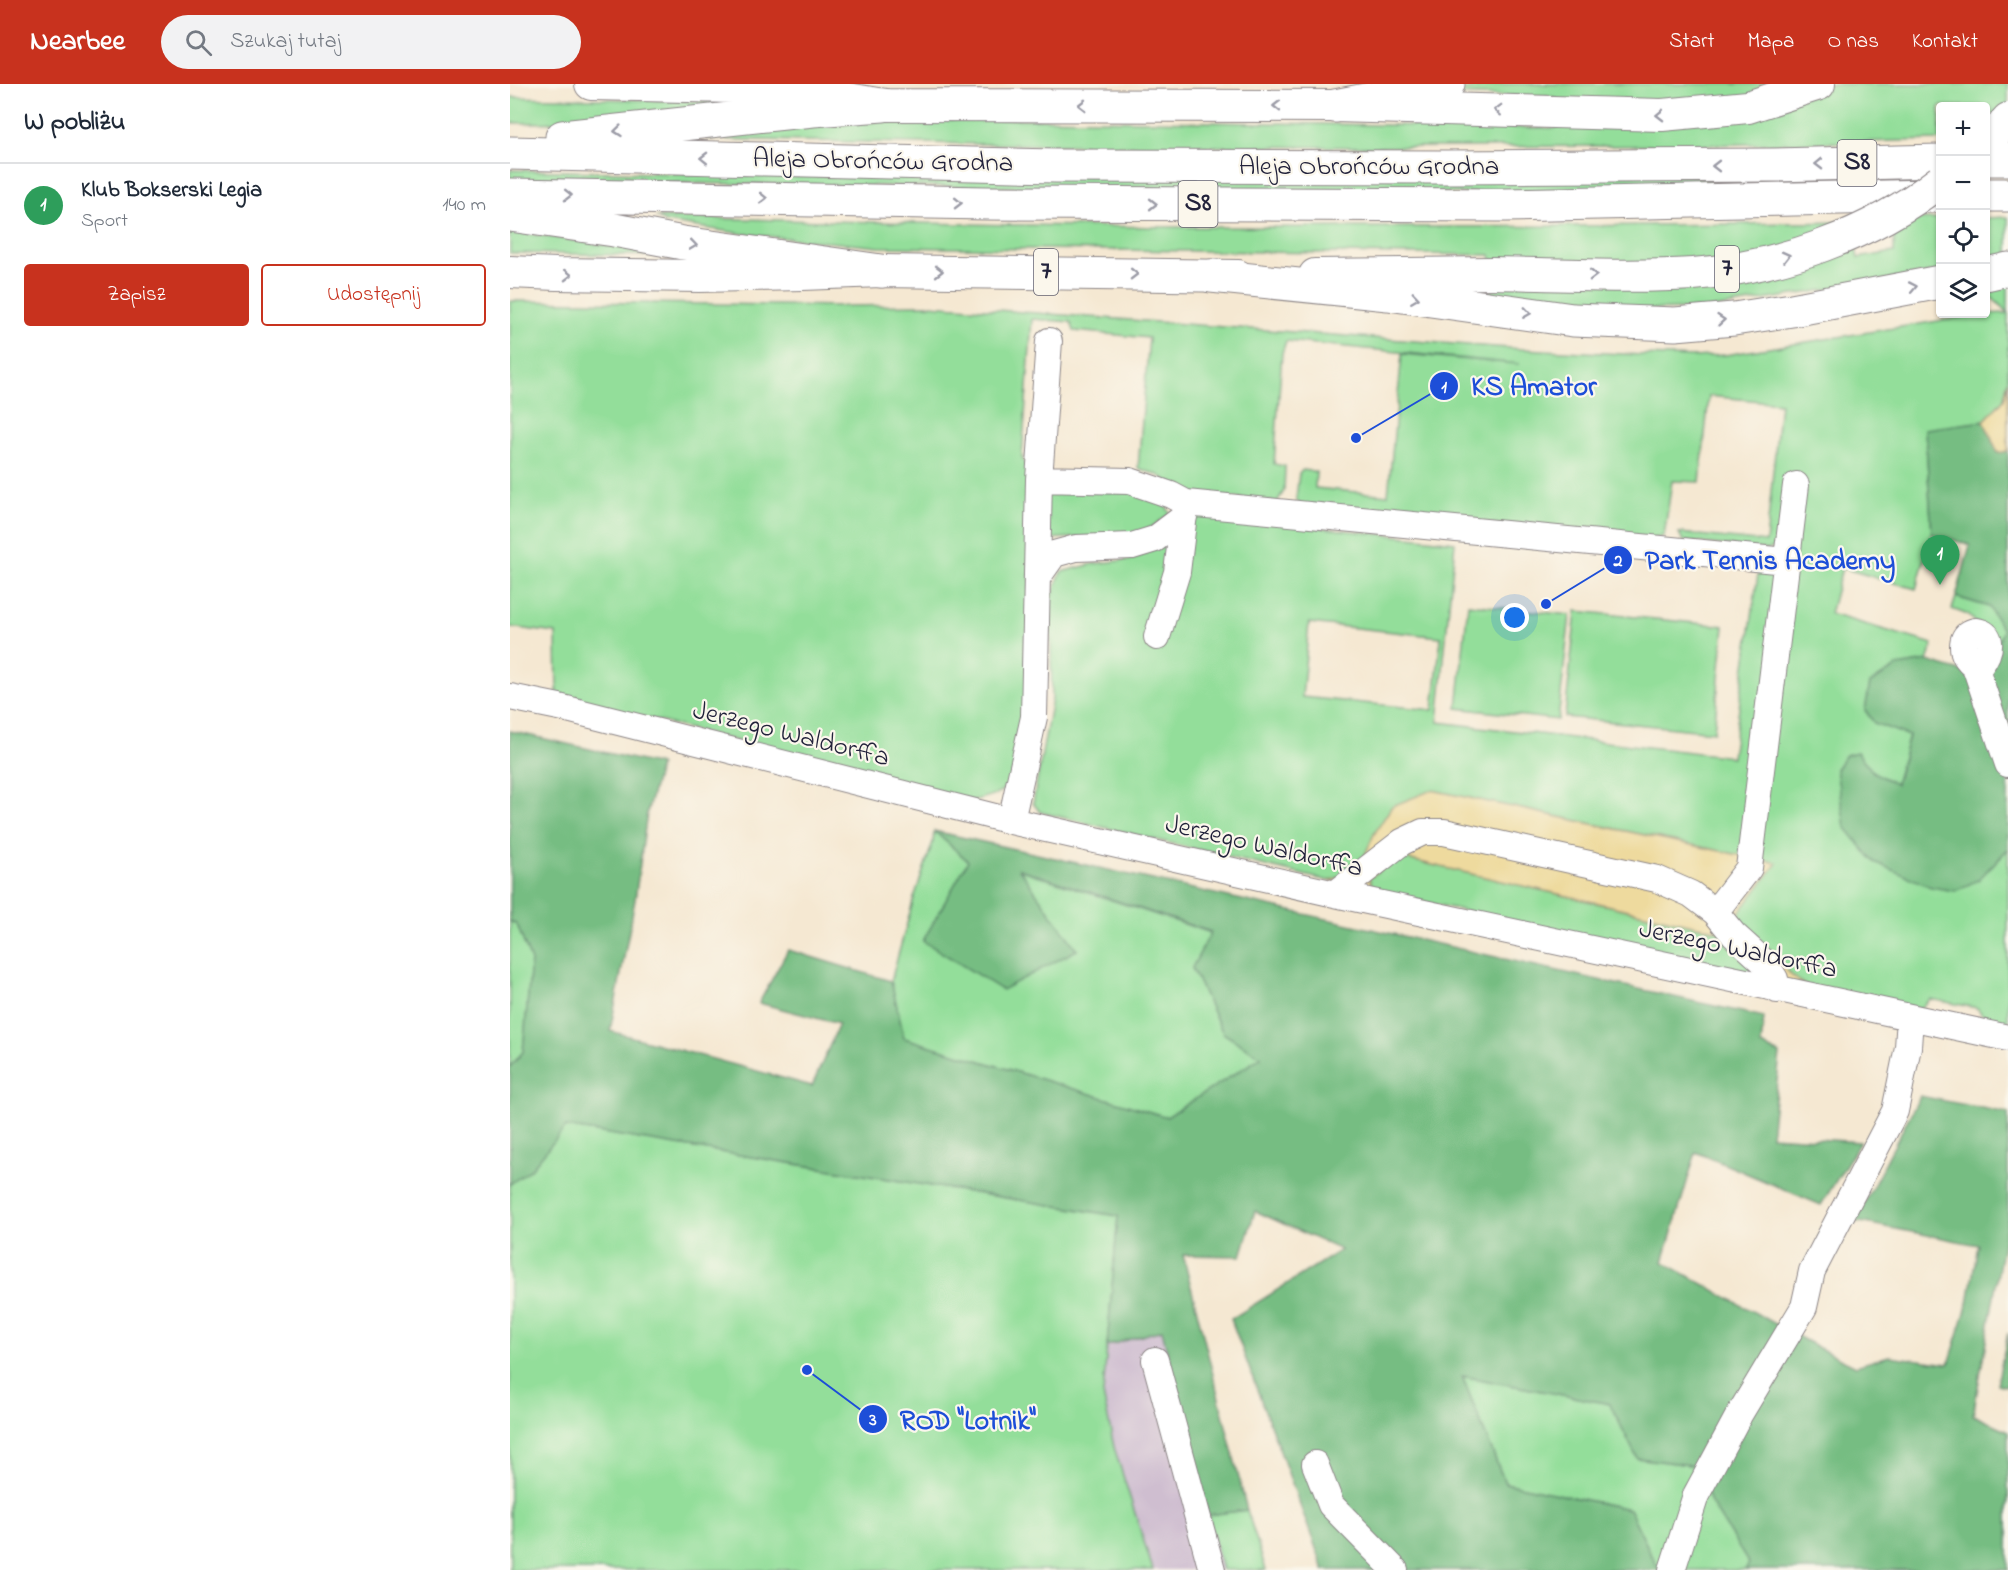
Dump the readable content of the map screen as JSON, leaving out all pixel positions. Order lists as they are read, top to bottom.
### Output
{
  "streets": {
    "highway": ["Aleja Obrońców Grodna", "S8", "7"],
    "street": ["Jerzego Waldorffa"]
  },
  "places": ["KS Amator", "Park Tennis Academy", "ROD \"Lotnik\""],
  "page": {
    "header": "Nearbee",
    "search": "Szukaj tutaj",
    "nav": [
      "Start",
      "Mapa",
      "O nas",
      "Kontakt"
    ],
    "heading": "W pobliżu",
    "map_buttons": ["+", "−"],
    "list": [
      {
        "mark": "1",
        "name": "Klub Bokserski Legia",
        "note": "Sport",
        "value": "140 m"
      }
    ],
    "buttons": ["Zapisz", "Udostępnij"],
    "pins": "1"
  }
}
